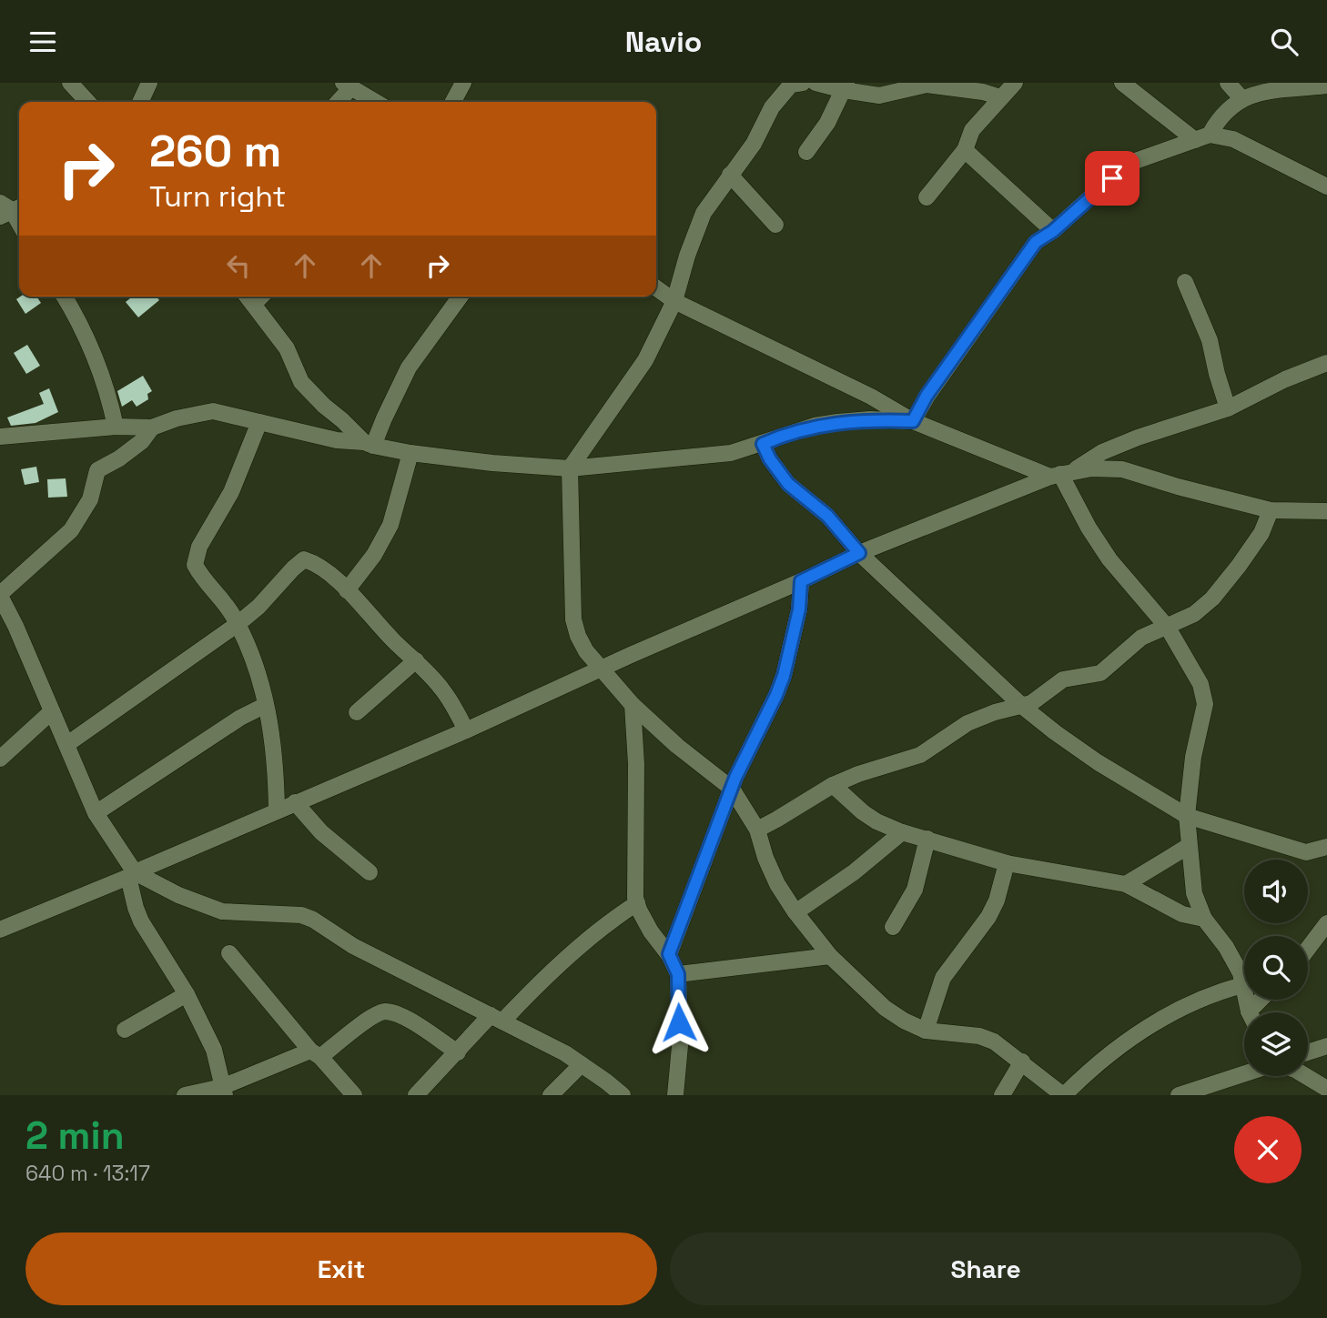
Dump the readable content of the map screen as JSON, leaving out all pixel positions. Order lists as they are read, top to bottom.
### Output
{
  "page": {
    "header": "Navio",
    "turn": ["260 m", "Turn right"],
    "heading": ["2 min", "640 m · 13:17"],
    "buttons": ["Exit", "Share"]
  }
}
